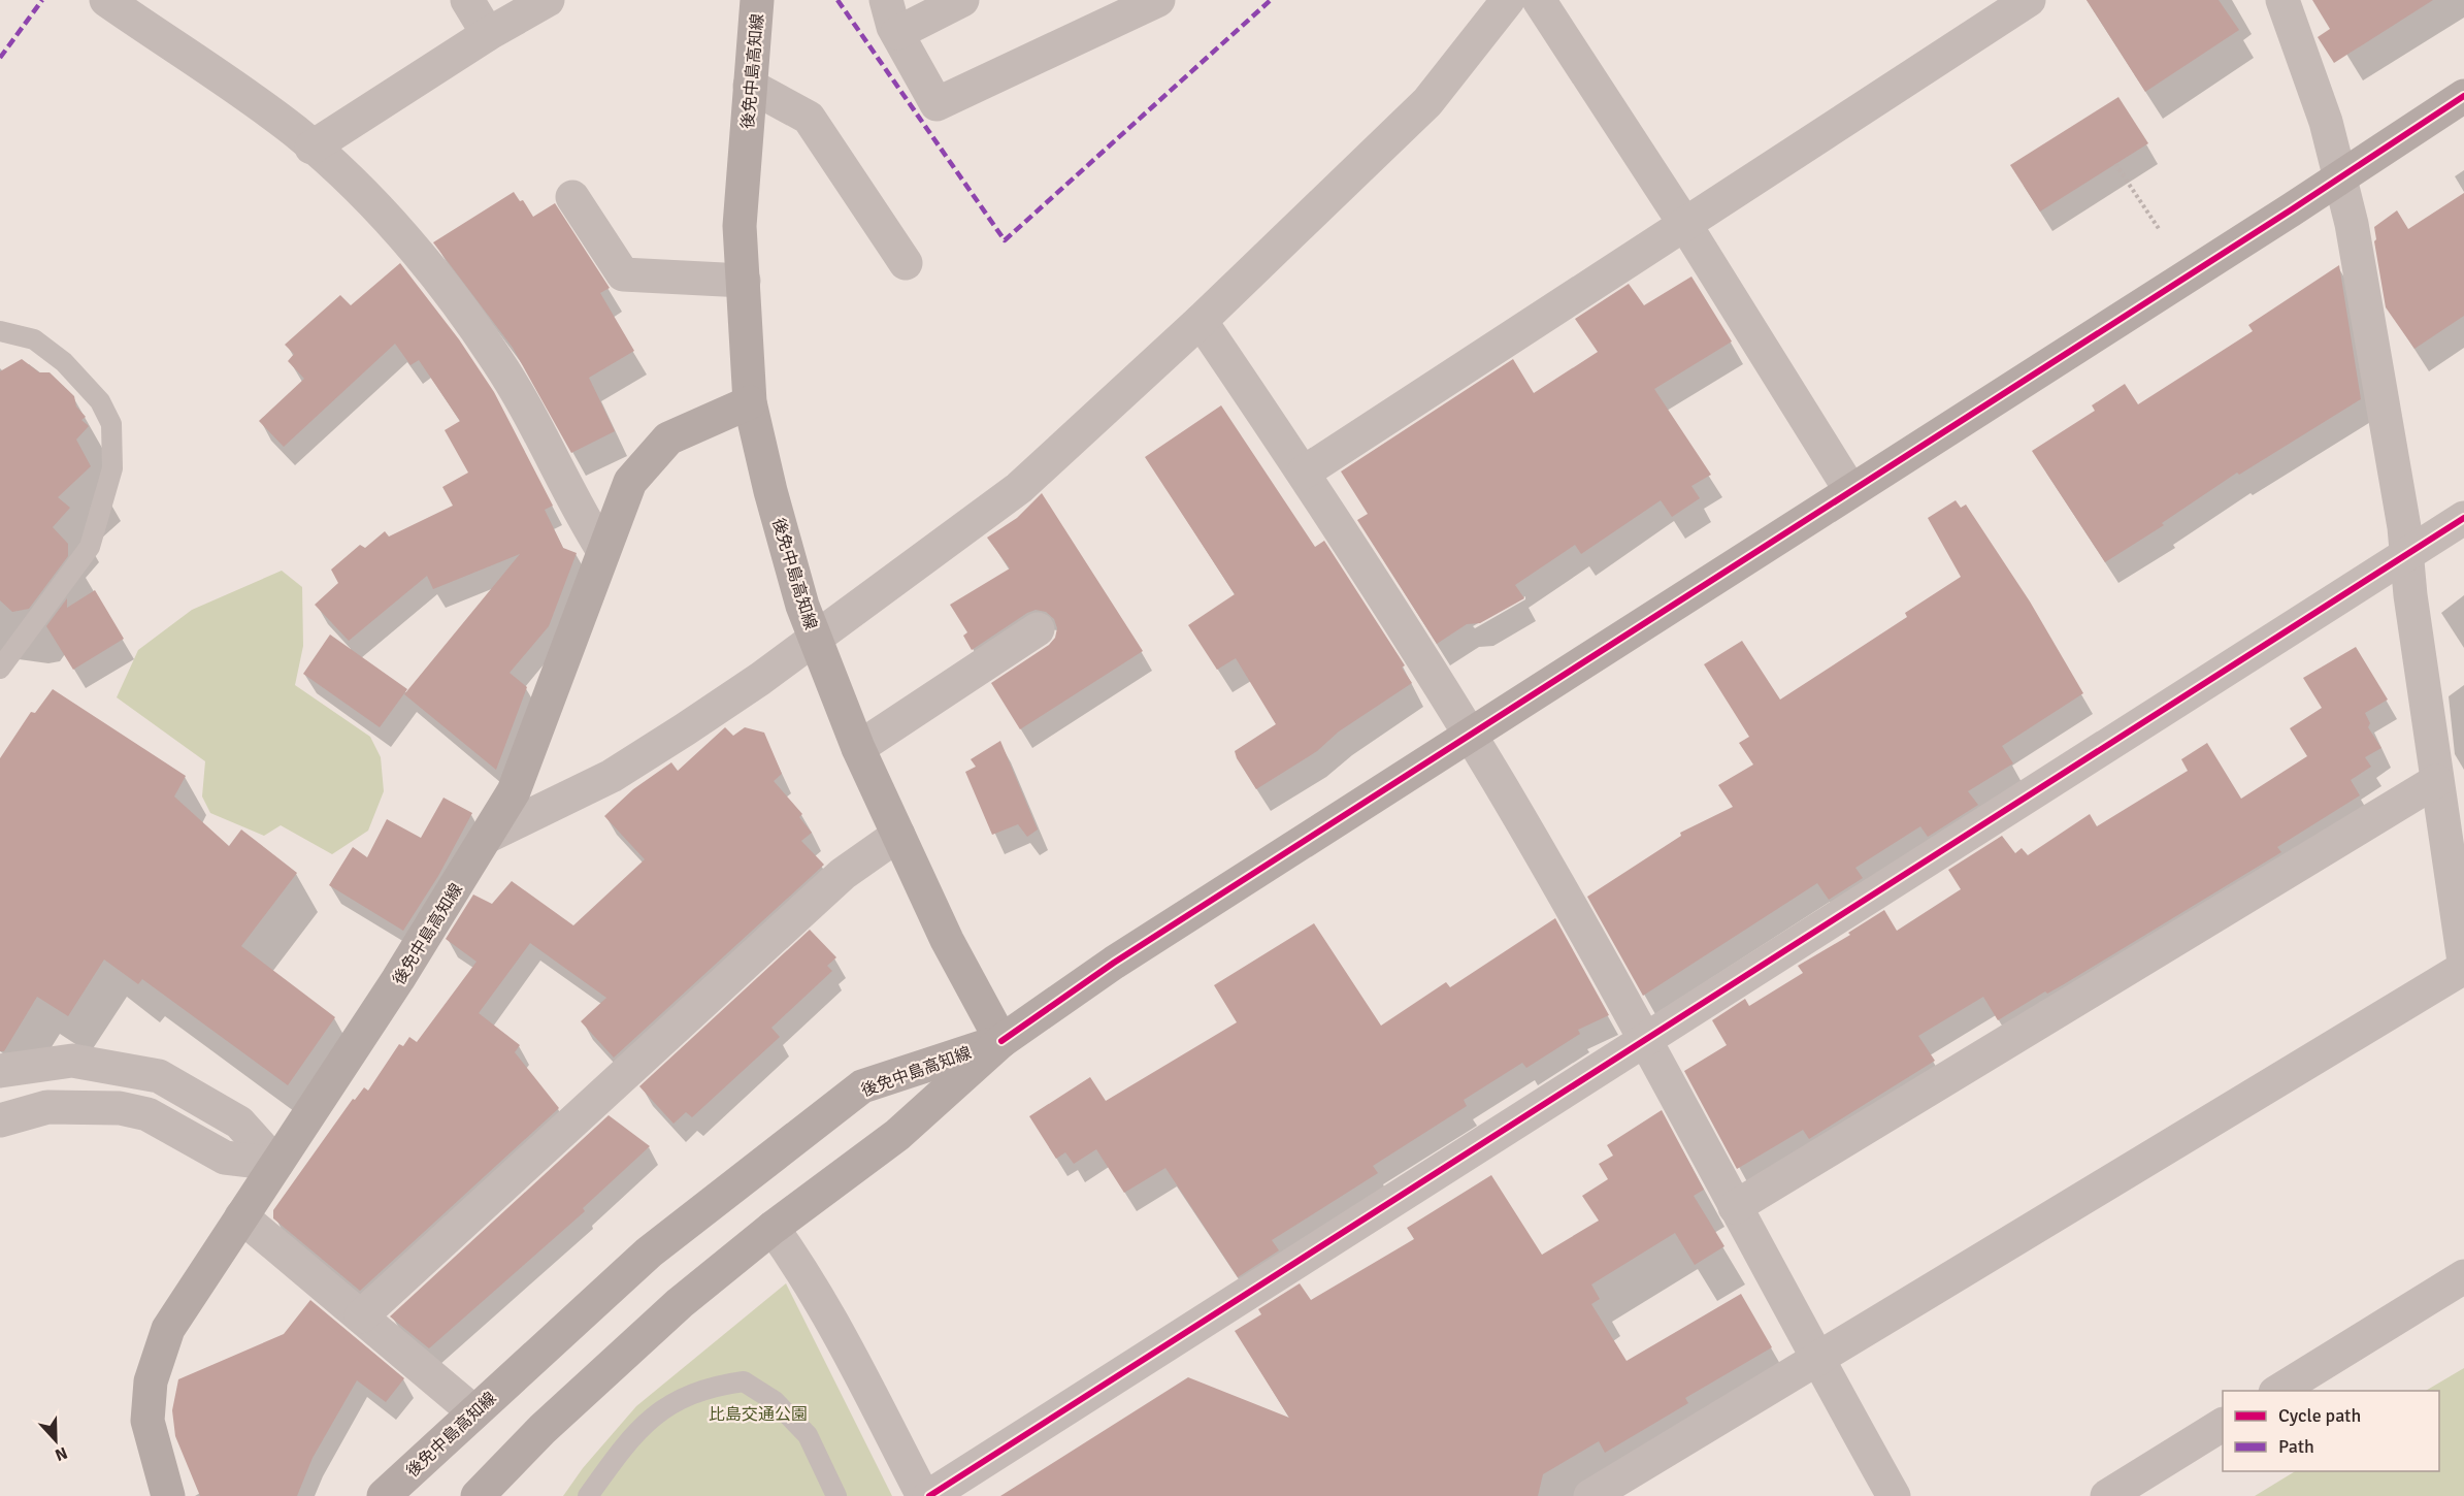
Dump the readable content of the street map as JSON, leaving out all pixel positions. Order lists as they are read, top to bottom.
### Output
{
  "streets": {
    "main road": ["後免中島高知線"]
  },
  "parks": ["比島交通公園"],
  "legend": ["Cycle path", "Path"],
  "north": "bottom"
}
